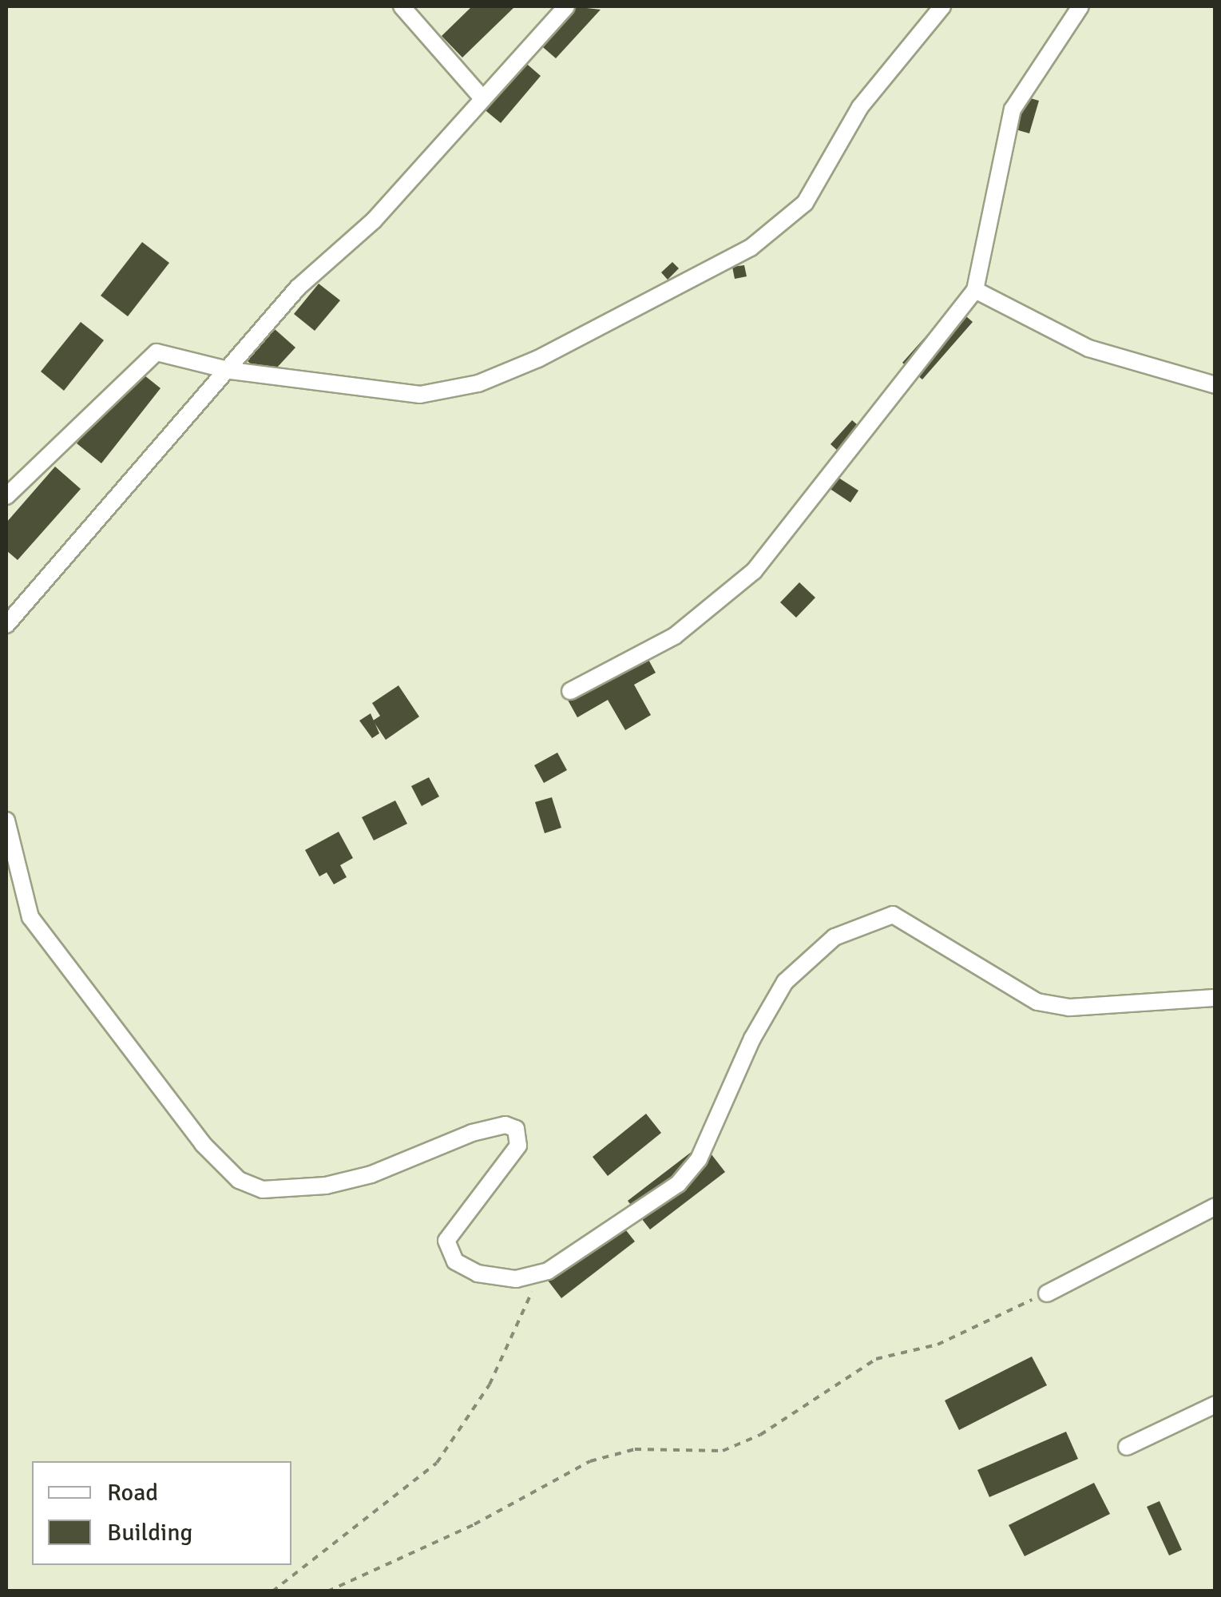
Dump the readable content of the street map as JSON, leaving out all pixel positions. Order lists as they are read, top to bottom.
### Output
{
  "legend": ["Road", "Building"]
}
